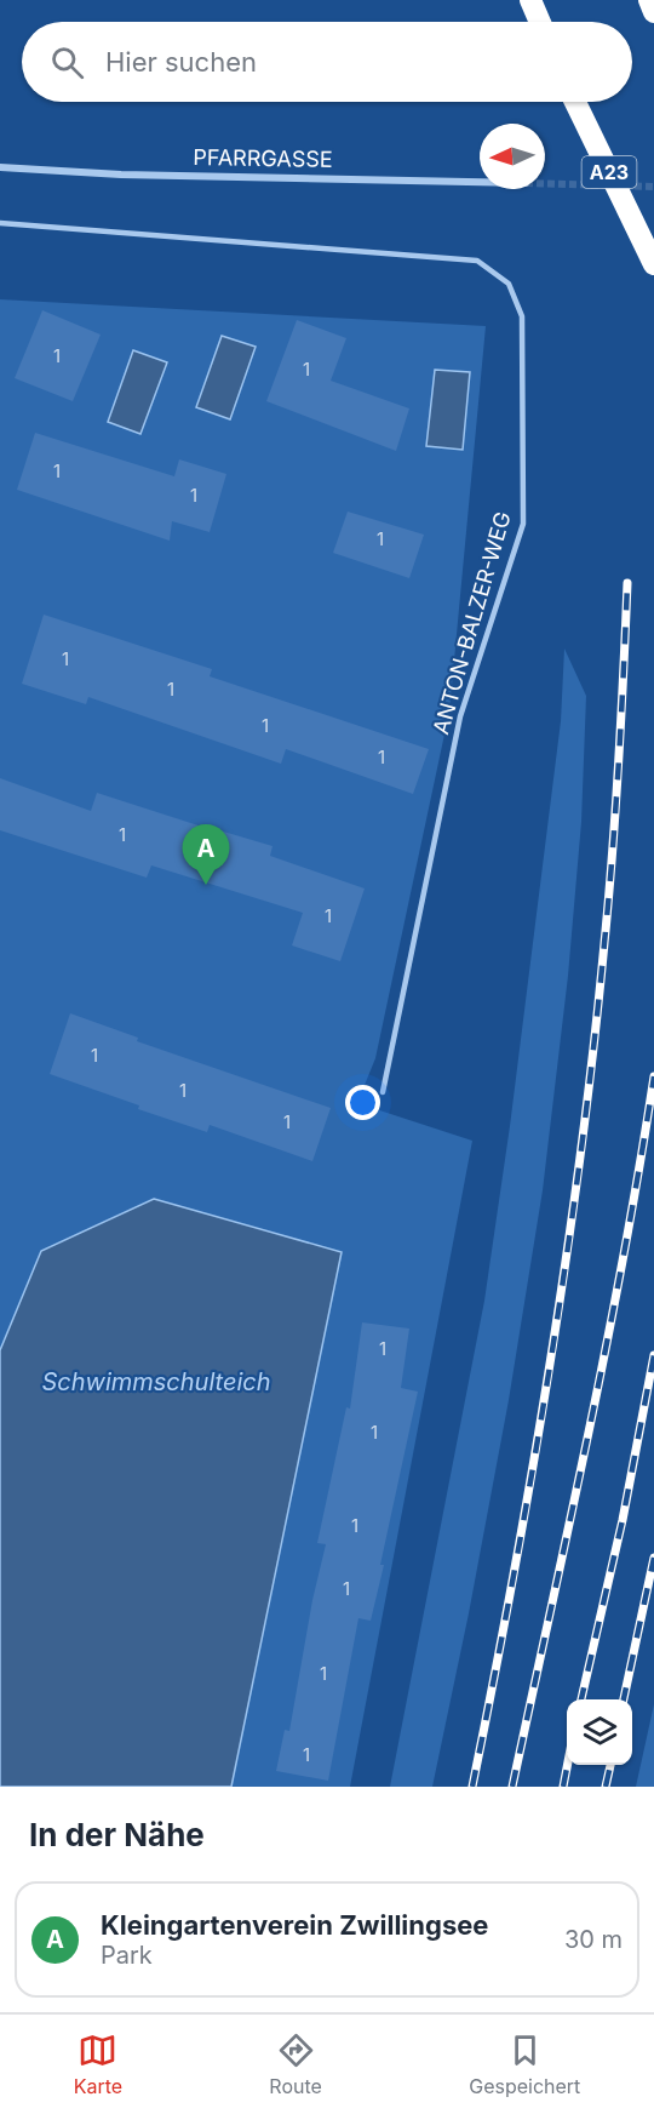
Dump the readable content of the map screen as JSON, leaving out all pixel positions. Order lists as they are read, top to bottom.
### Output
{
  "streets": {
    "highway": ["A23"],
    "street": ["PFARRGASSE"],
    "lane": ["ANTON-BALZER-WEG"]
  },
  "water": ["Schwimmschulteich"],
  "house_numbers": [
    "1",
    "1",
    "1",
    "1",
    "1",
    "1",
    "1",
    "1",
    "1",
    "1",
    "1",
    "1",
    "1",
    "1",
    "1",
    "1",
    "1",
    "1",
    "1",
    "1"
  ],
  "north": "left",
  "page": {
    "search": "Hier suchen",
    "pins": "A",
    "heading": "In der Nähe",
    "list": [
      {
        "mark": "A",
        "name": "Kleingartenverein Zwillingsee",
        "note": "Park",
        "value": "30 m"
      }
    ],
    "nav": ["Karte", "Route", "Gespeichert"]
  }
}
